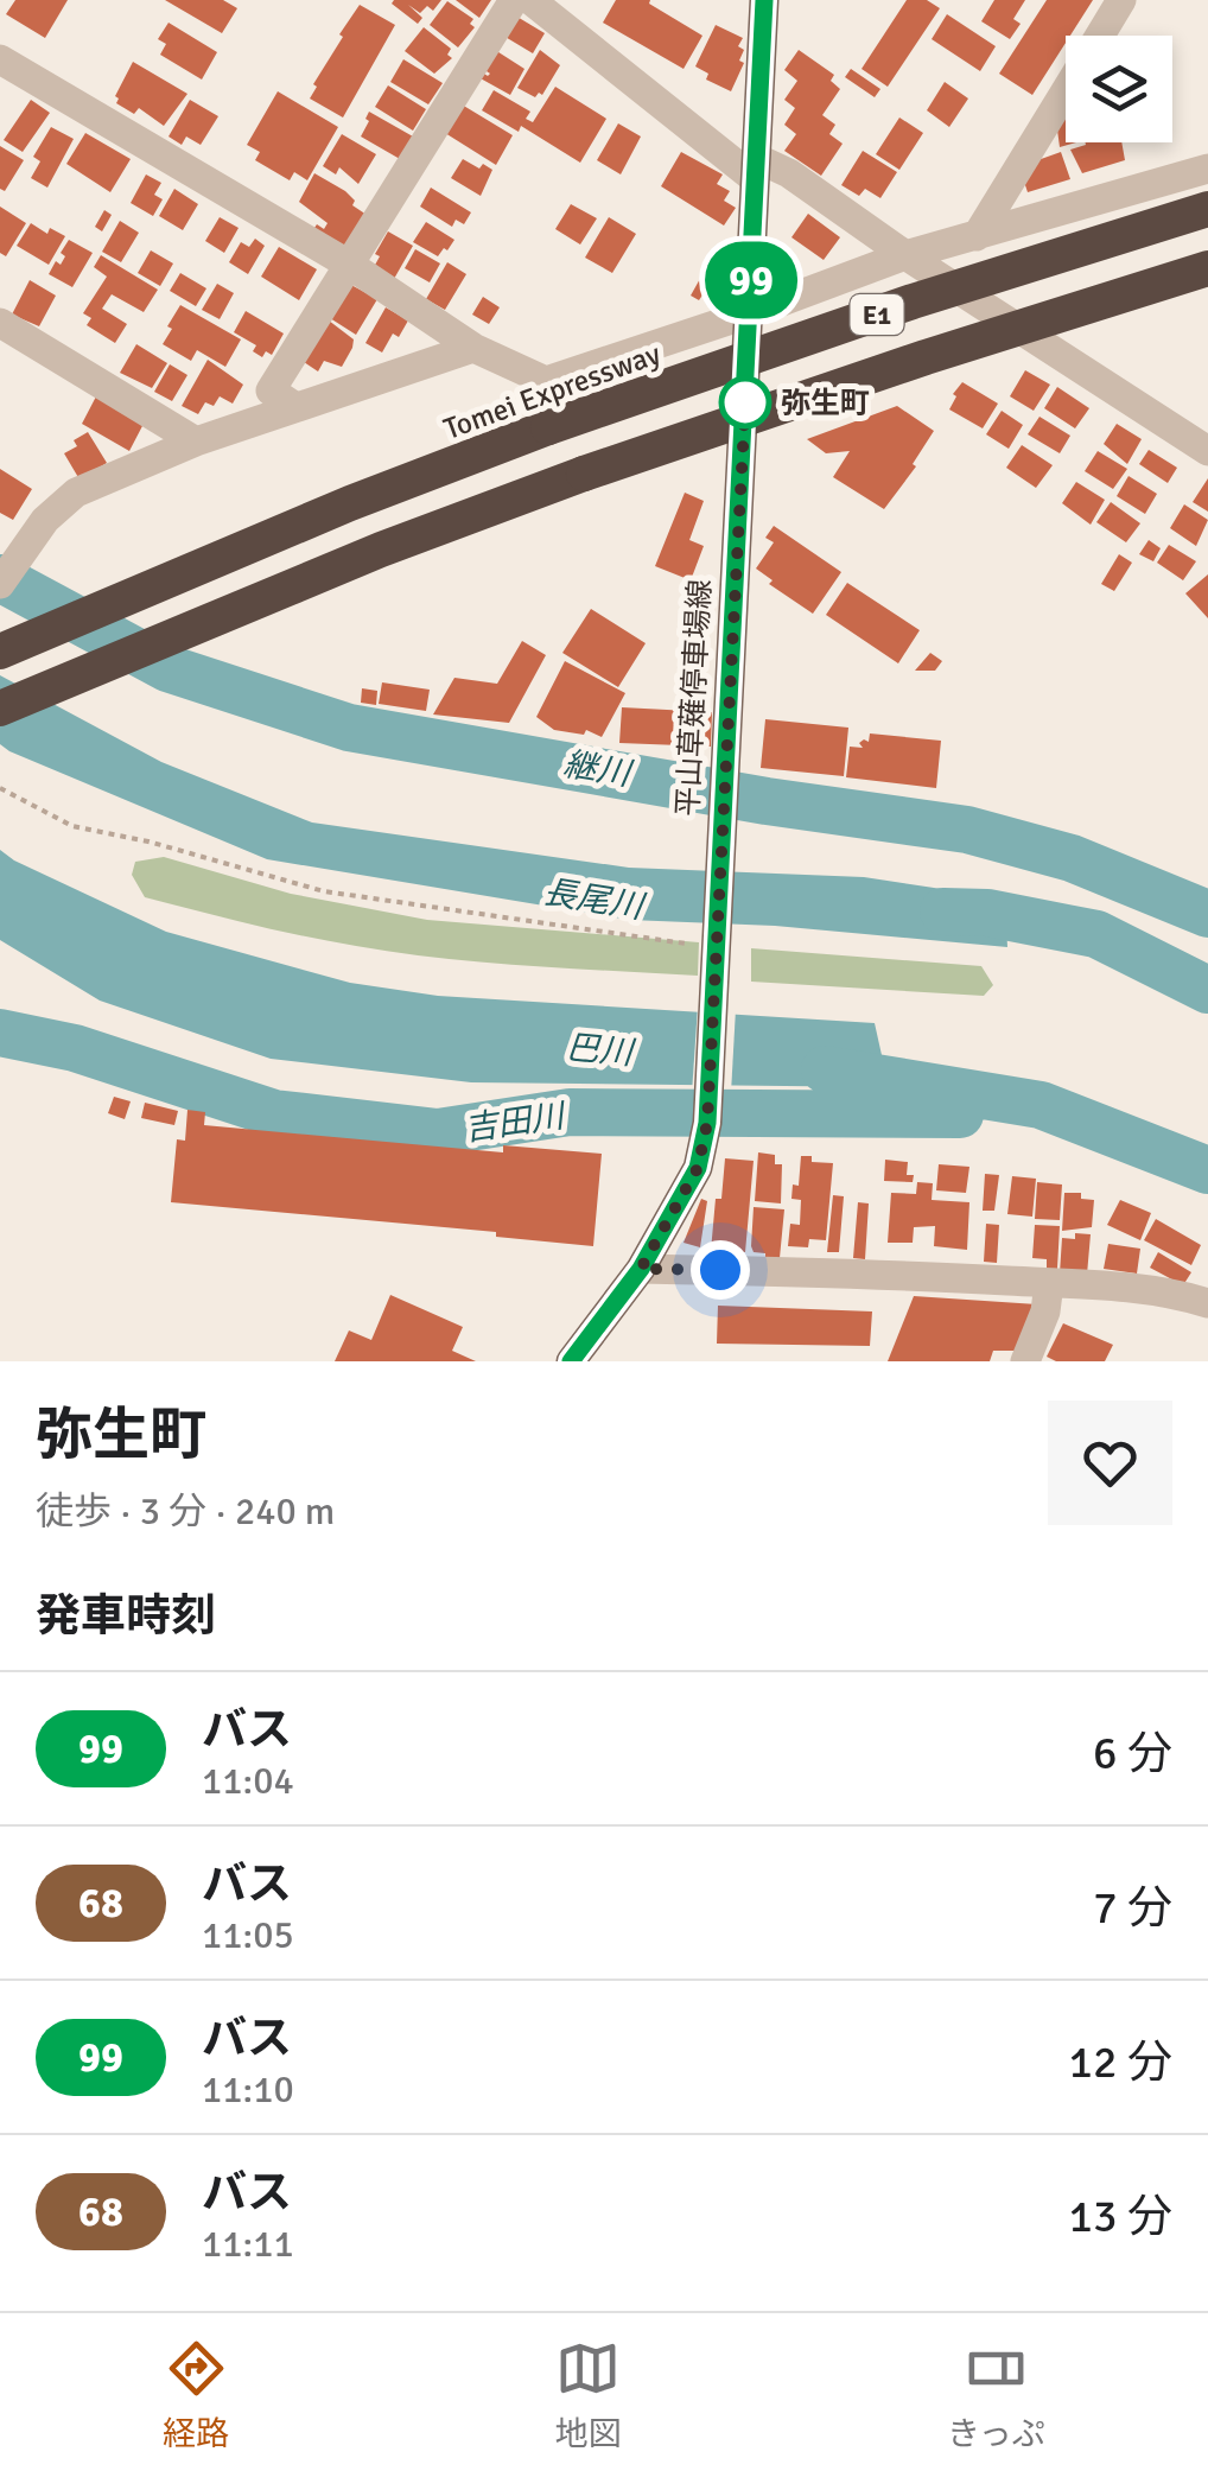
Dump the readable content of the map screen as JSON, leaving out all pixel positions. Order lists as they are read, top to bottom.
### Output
{
  "streets": {
    "highway": ["E1", "Tomei Expressway"],
    "main road": ["平山草薙停車場線"]
  },
  "water": [
    "継川",
    "長尾川",
    "巴川",
    "吉田川"
  ],
  "places": ["弥生町"],
  "lines": ["bus line 99"],
  "page": {
    "on_map": "99",
    "heading": [
      ["弥生町", "徒歩 · 3 分 · 240 m"],
      "発車時刻"
    ],
    "list": [
      {
        "mark": "99",
        "name": "バス",
        "note": "11:04",
        "value": "6 分"
      },
      {
        "mark": "68",
        "name": "バス",
        "note": "11:05",
        "value": "7 分"
      },
      {
        "mark": "99",
        "name": "バス",
        "note": "11:10",
        "value": "12 分"
      },
      {
        "mark": "68",
        "name": "バス",
        "note": "11:11",
        "value": "13 分"
      }
    ],
    "tabs": ["経路", "地図", "きっぷ"]
  }
}
